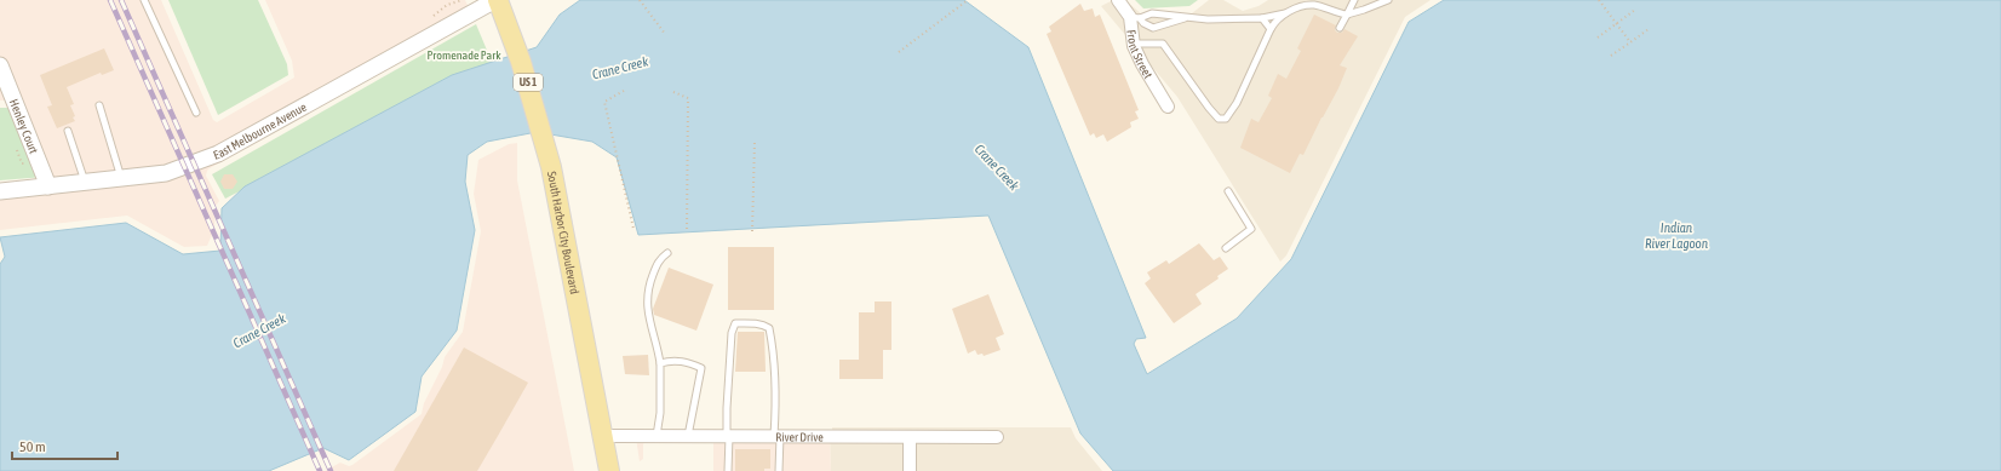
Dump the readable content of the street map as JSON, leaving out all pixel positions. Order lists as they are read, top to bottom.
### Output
{
  "streets": {
    "main road": ["US 1", "South Harbor City Boulevard"],
    "street": [
      "Front Street",
      "Henley Court",
      "East Melbourne Avenue",
      "River Drive"
    ]
  },
  "crossings": [
    ["Henley Court", "East Melbourne Avenue"],
    ["East Melbourne Avenue", "South Harbor City Boulevard"],
    ["South Harbor City Boulevard", "River Drive"]
  ],
  "water": ["Crane Creek", "Indian River Lagoon"],
  "parks": ["Promenade Park"],
  "scale_bar": "50 m"
}
